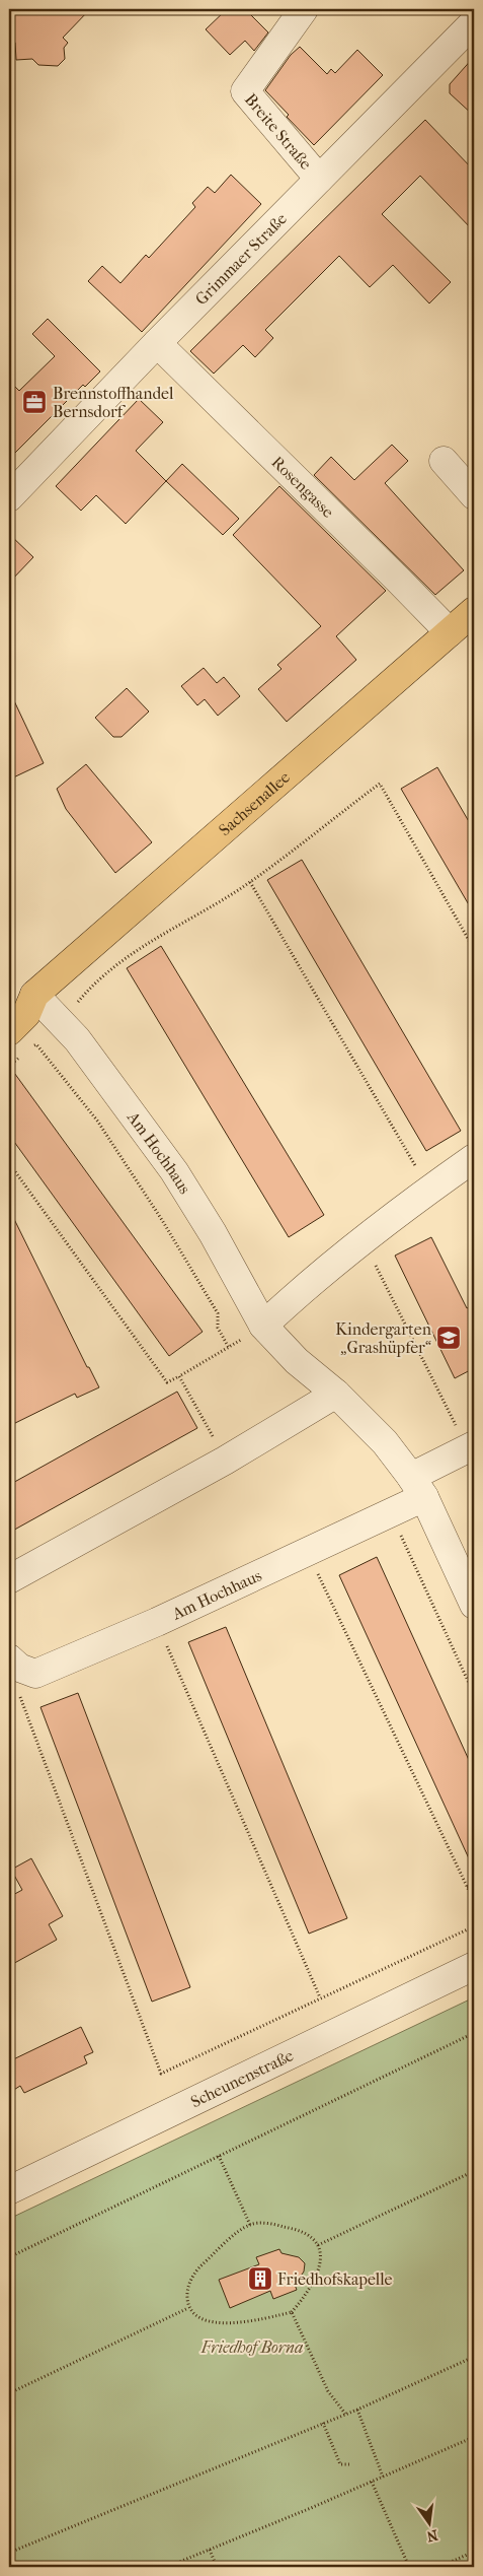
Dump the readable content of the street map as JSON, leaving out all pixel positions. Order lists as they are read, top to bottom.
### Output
{
  "streets": {
    "main road": ["Sachsenallee"],
    "street": [
      "Breite Straße",
      "Grimmaer Straße",
      "Rosengasse",
      "Am Hochhaus",
      "Scheunenstraße"
    ]
  },
  "crossings": [
    ["Breite Straße", "Grimmaer Straße"],
    ["Grimmaer Straße", "Rosengasse"],
    ["Rosengasse", "Sachsenallee"],
    ["Sachsenallee", "Am Hochhaus"]
  ],
  "parks": ["Friedhof Borna"],
  "places": {
    "office": ["Brennstoffhandel Bernsdorf"],
    "school or university": ["Kindergarten „Grashüpfer“"],
    "building": ["Friedhofskapelle"]
  },
  "north": "bottom"
}
